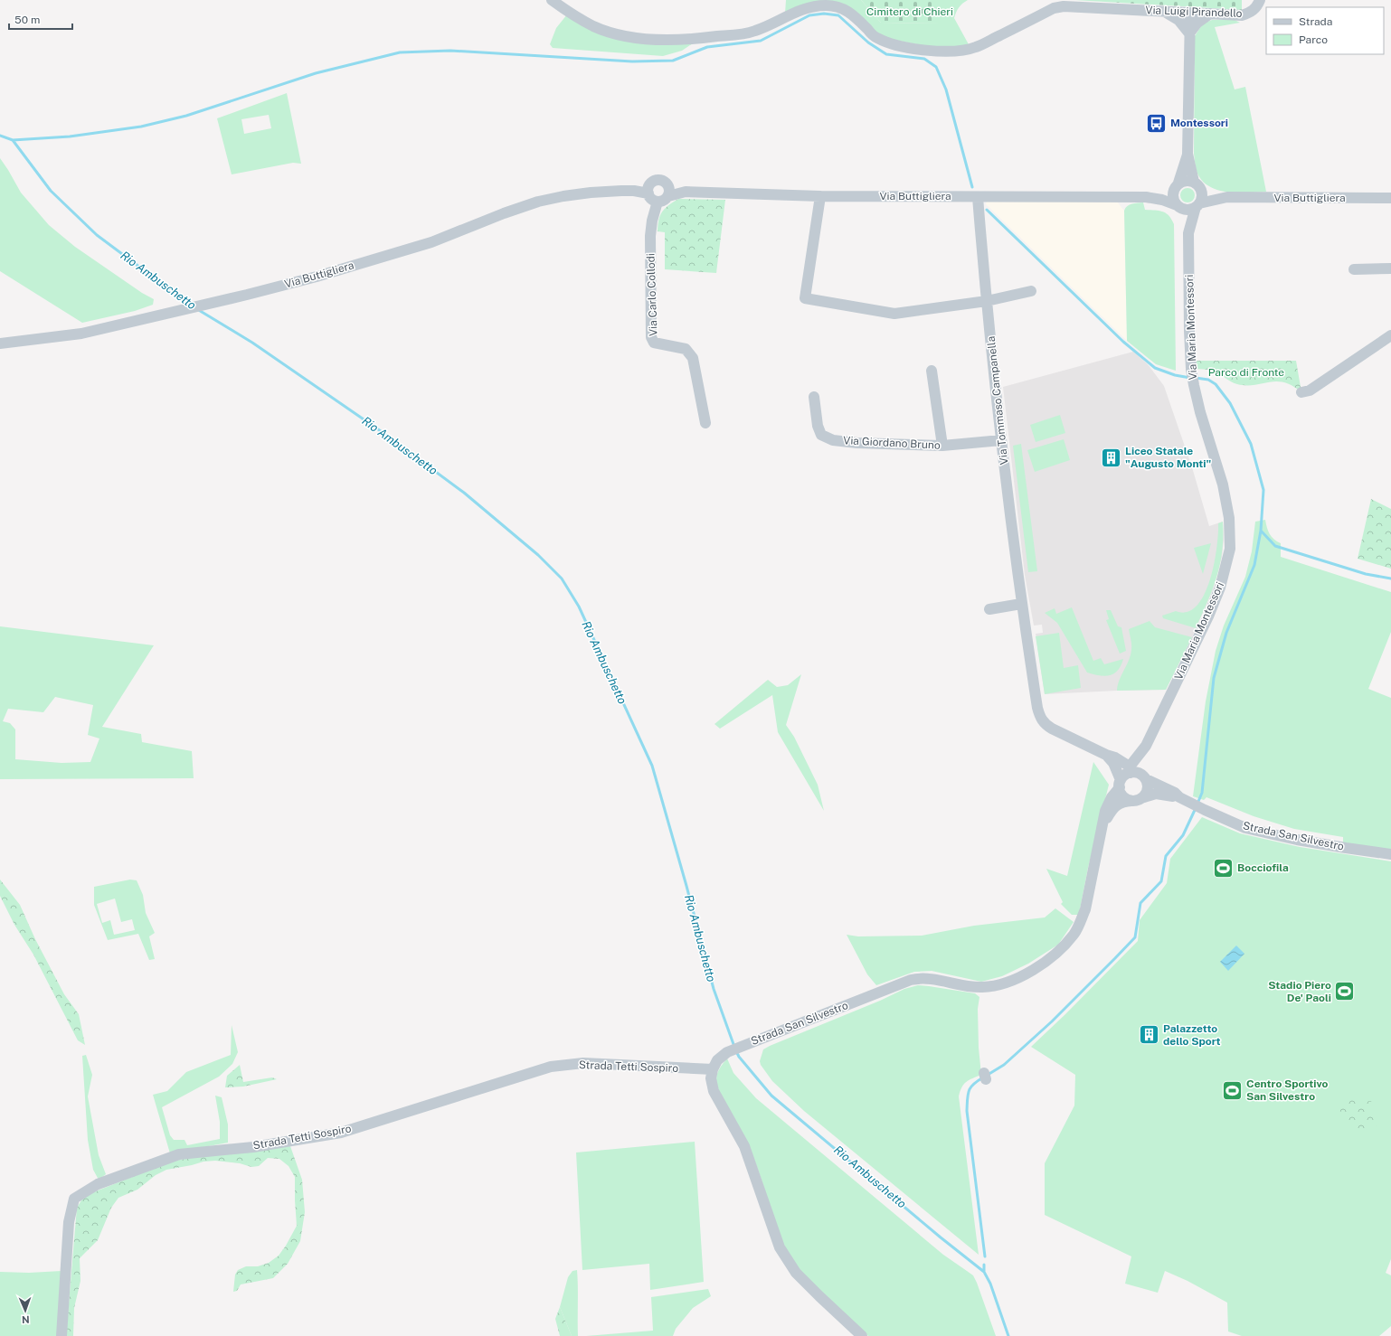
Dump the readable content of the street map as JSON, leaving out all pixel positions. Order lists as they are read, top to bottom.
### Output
{
  "streets": {
    "street": [
      "Via Luigi Pirandello",
      "Via Buttigliera",
      "Via Carlo Collodi",
      "Via Maria Montessori",
      "Via Tommaso Campanella",
      "Via Giordano Bruno",
      "Strada San Silvestro",
      "Strada Tetti Sospiro"
    ]
  },
  "crossings": [
    ["Via Buttigliera", "Via Carlo Collodi"],
    ["Via Buttigliera", "Via Maria Montessori"],
    ["Via Buttigliera", "Via Tommaso Campanella"],
    ["Via Maria Montessori", "Via Tommaso Campanella"],
    ["Via Maria Montessori", "Strada San Silvestro"],
    ["Via Tommaso Campanella", "Via Giordano Bruno"],
    ["Via Tommaso Campanella", "Strada San Silvestro"],
    ["Strada San Silvestro", "Strada Tetti Sospiro"]
  ],
  "water": ["Rio Ambuschetto"],
  "parks": ["Cimitero di Chieri", "Parco di Fronte"],
  "places": {
    "bus stop": ["Montessori"],
    "building": ["Liceo Statale \"Augusto Monti\"", "Palazzetto dello Sport"],
    "sports": ["Bocciofila", "Stadio Piero De' Paoli", "Centro Sportivo San Silvestro"]
  },
  "legend": ["Strada", "Parco"],
  "scale_bar": "50 m",
  "north": "bottom"
}
